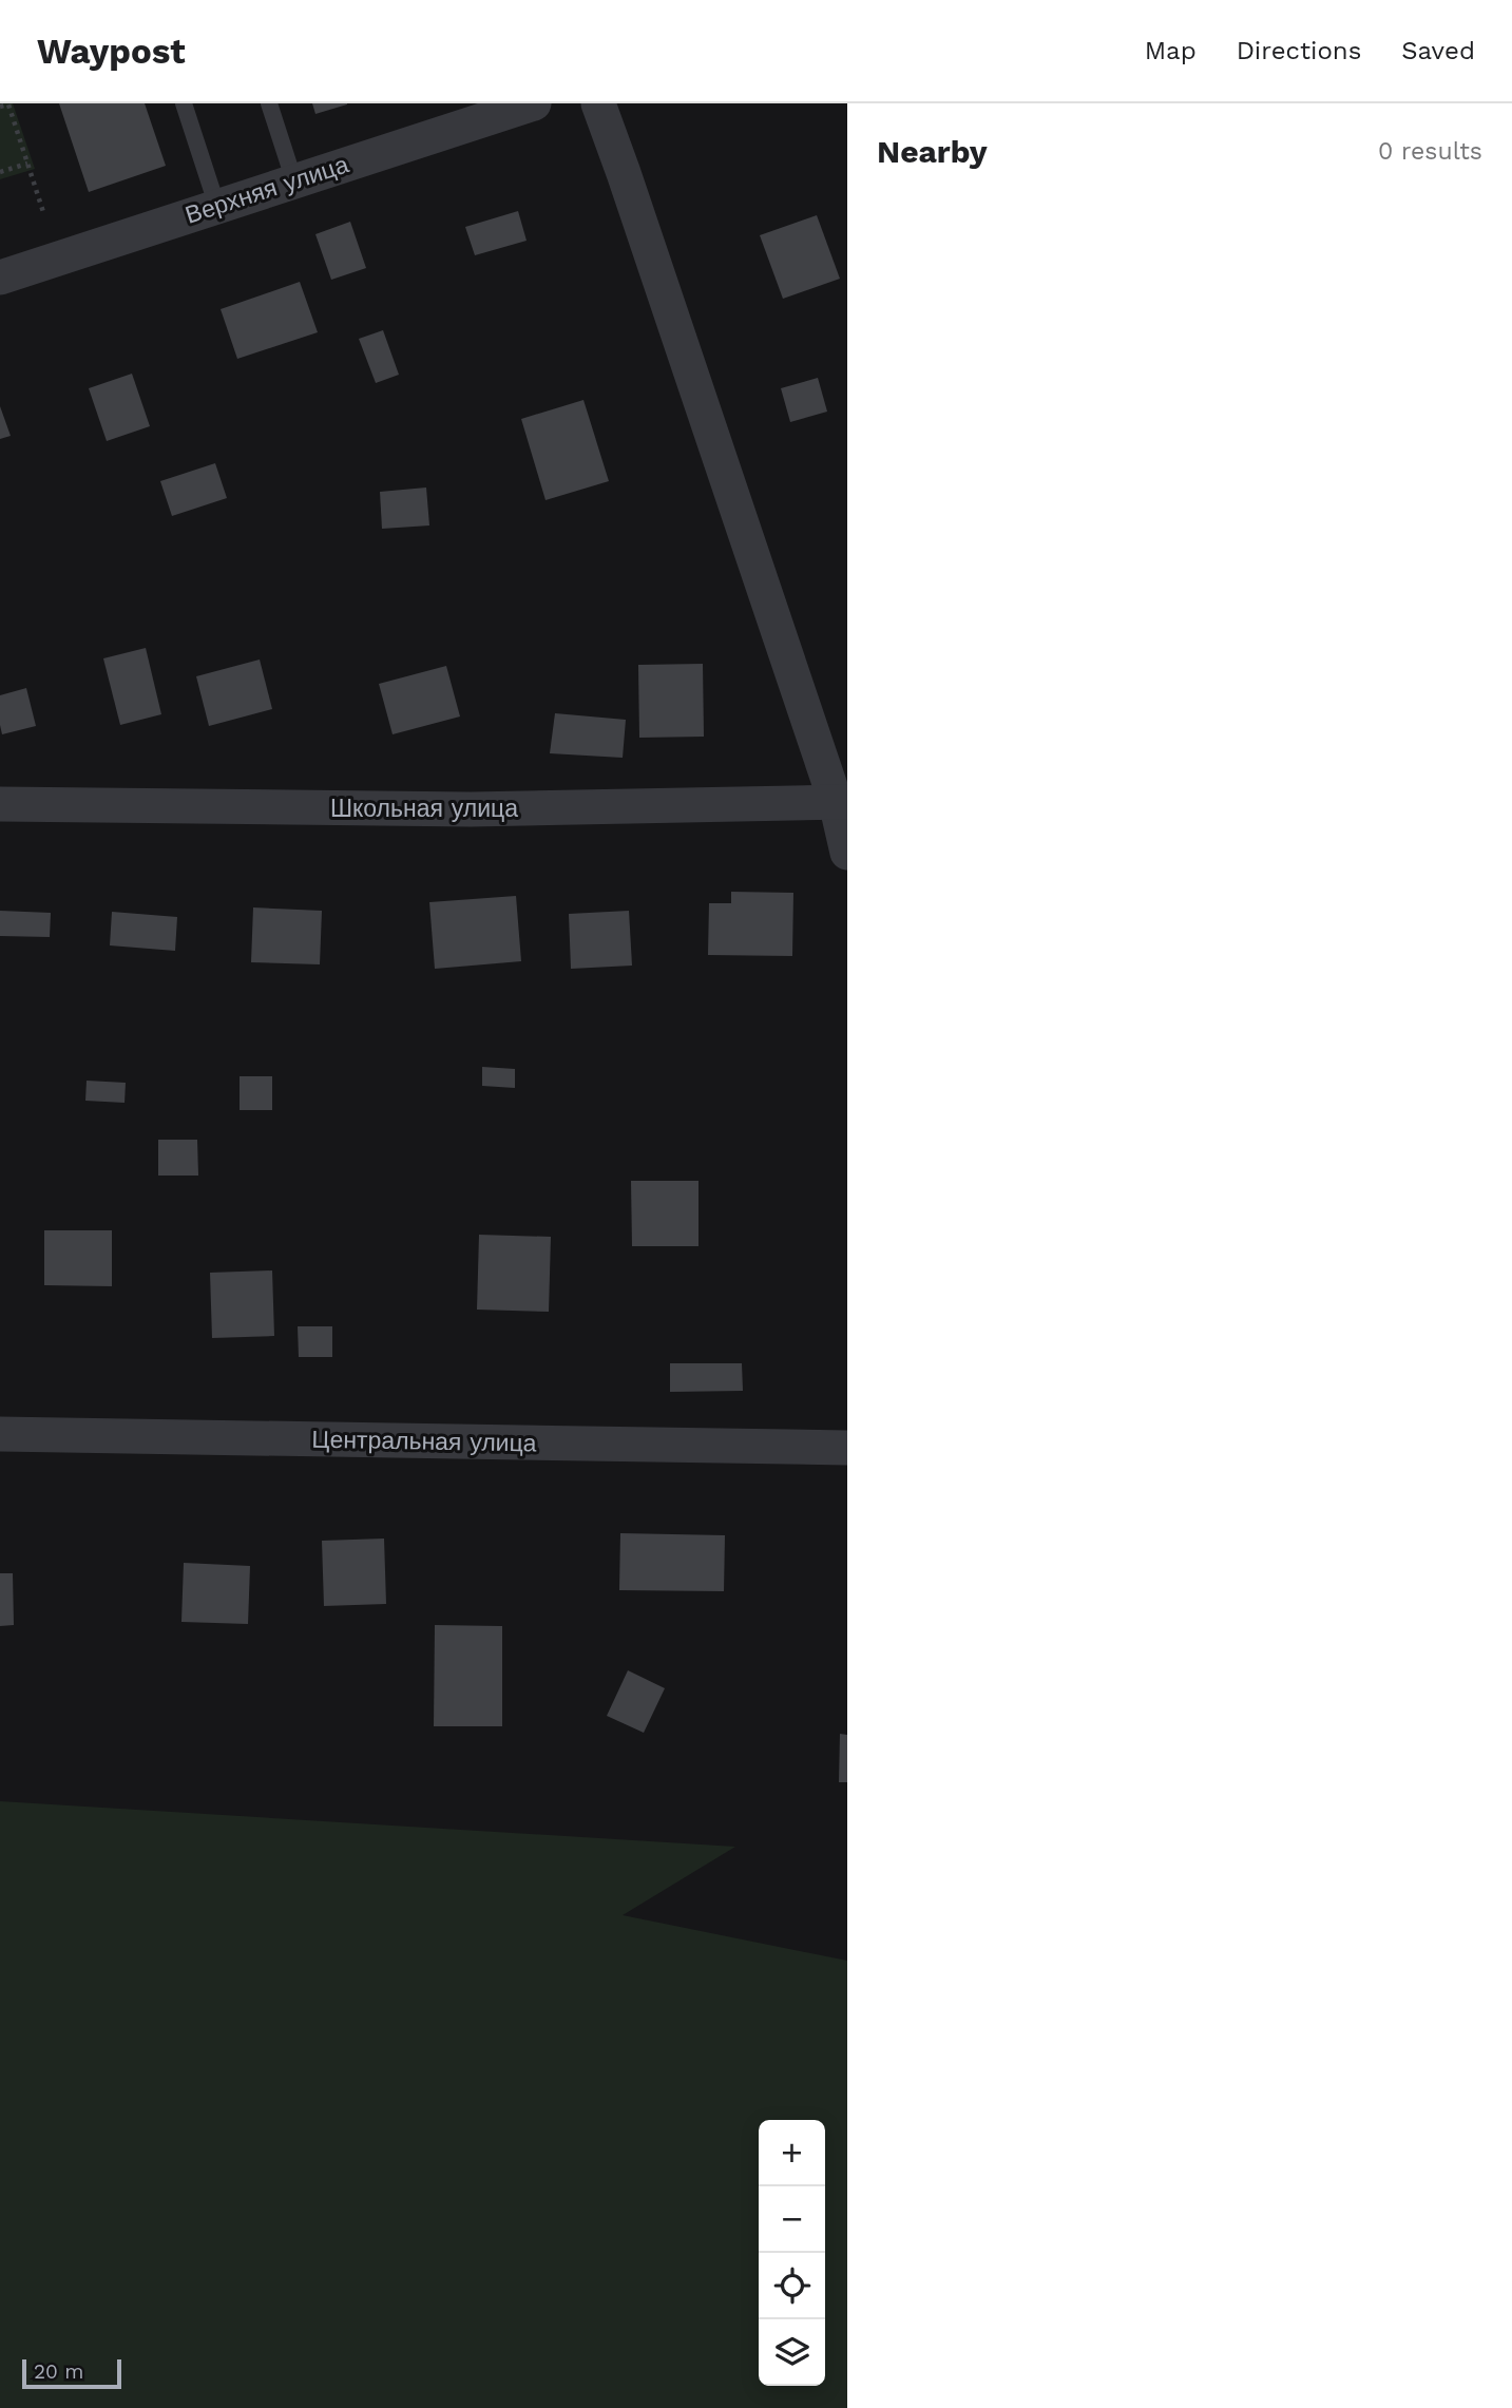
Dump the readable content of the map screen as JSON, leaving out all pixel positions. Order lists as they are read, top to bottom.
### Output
{
  "streets": {
    "street": ["Верхняя улица", "Школьная улица", "Центральная улица"]
  },
  "scale_bar": "20 m",
  "page": {
    "header": "Waypost",
    "nav": ["Map", "Directions", "Saved"],
    "heading": ["Nearby", "0 results"],
    "map_buttons": ["+", "−"],
    "scale": "20 m"
  }
}
